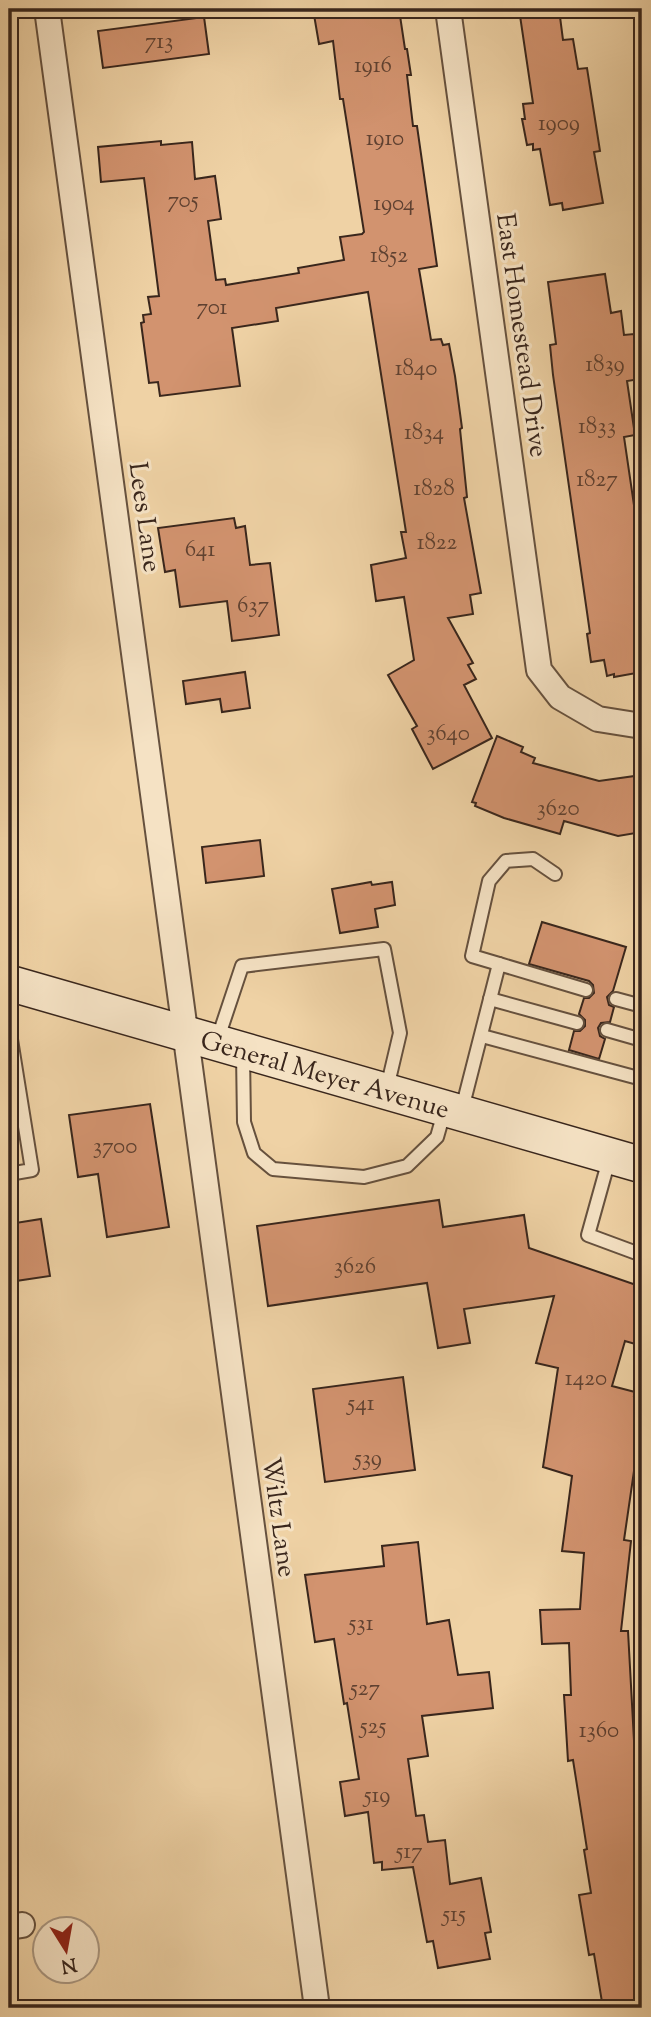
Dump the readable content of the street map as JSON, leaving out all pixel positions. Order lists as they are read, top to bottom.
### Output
{
  "streets": {
    "main road": ["General Meyer Avenue"],
    "street": ["East Homestead Drive", "Lees Lane", "Wiltz Lane"]
  },
  "crossings": [
    ["Lees Lane", "General Meyer Avenue"],
    ["Lees Lane", "Wiltz Lane"],
    ["General Meyer Avenue", "Wiltz Lane"]
  ],
  "house_numbers": [
    "713",
    "1916",
    "1909",
    "1910",
    "705",
    "1904",
    "1852",
    "701",
    "1839",
    "1840",
    "1833",
    "1834",
    "1827",
    "1828",
    "1822",
    "641",
    "637",
    "3640",
    "3620",
    "3700",
    "3626",
    "1420",
    "541",
    "539",
    "531",
    "527",
    "525",
    "1360",
    "519",
    "517",
    "515"
  ],
  "north": "bottom"
}
